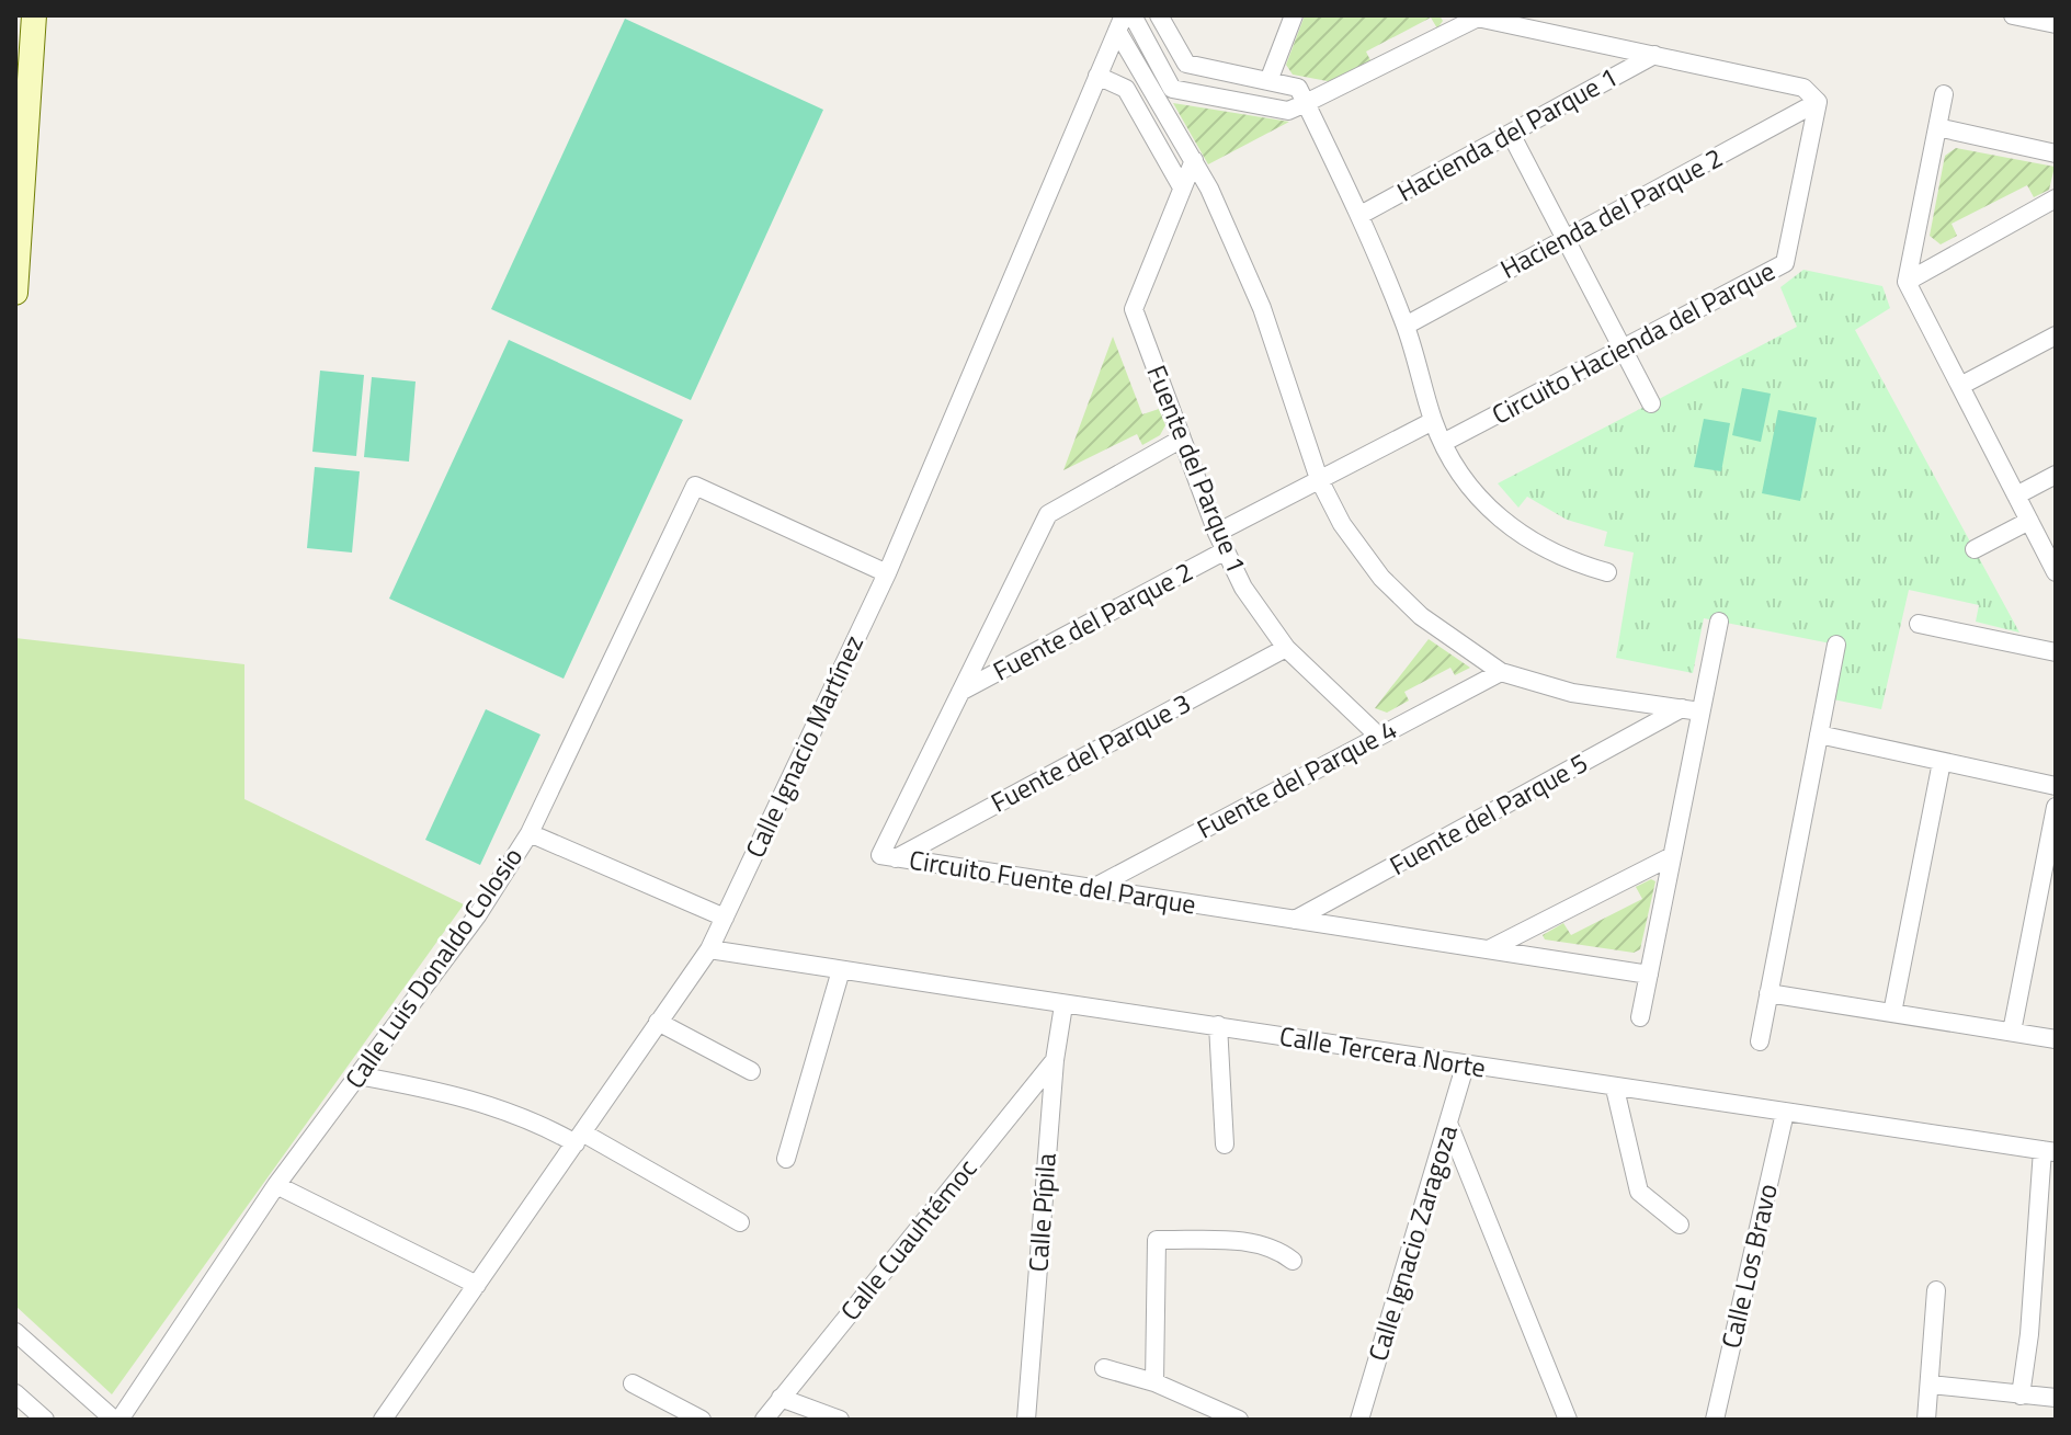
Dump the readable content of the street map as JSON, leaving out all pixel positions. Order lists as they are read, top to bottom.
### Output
{
  "streets": {
    "street": [
      "Hacienda del Parque 1",
      "Hacienda del Parque 2",
      "Circuito Hacienda del Parque",
      "Fuente del Parque 1",
      "Fuente del Parque 2",
      "Calle Ignacio Martínez",
      "Fuente del Parque 3",
      "Fuente del Parque 4",
      "Fuente del Parque 5",
      "Circuito Fuente del Parque",
      "Calle Luis Donaldo Colosio",
      "Calle Tercera Norte",
      "Calle Pípila",
      "Calle Cuauhtémoc",
      "Calle Ignacio Zaragoza",
      "Calle Los Bravo"
    ]
  },
  "crossings": [
    ["Hacienda del Parque 2", "Circuito Hacienda del Parque"],
    ["Fuente del Parque 1", "Fuente del Parque 2"],
    ["Fuente del Parque 1", "Fuente del Parque 3"],
    ["Fuente del Parque 1", "Fuente del Parque 4"],
    ["Fuente del Parque 1", "Circuito Fuente del Parque"],
    ["Fuente del Parque 2", "Circuito Fuente del Parque"],
    ["Calle Ignacio Martínez", "Calle Luis Donaldo Colosio"],
    ["Calle Ignacio Martínez", "Calle Tercera Norte"],
    ["Fuente del Parque 3", "Circuito Fuente del Parque"],
    ["Fuente del Parque 4", "Circuito Fuente del Parque"],
    ["Fuente del Parque 5", "Circuito Fuente del Parque"],
    ["Calle Tercera Norte", "Calle Pípila"],
    ["Calle Tercera Norte", "Calle Ignacio Zaragoza"],
    ["Calle Tercera Norte", "Calle Los Bravo"],
    ["Calle Pípila", "Calle Cuauhtémoc"]
  ]
}
